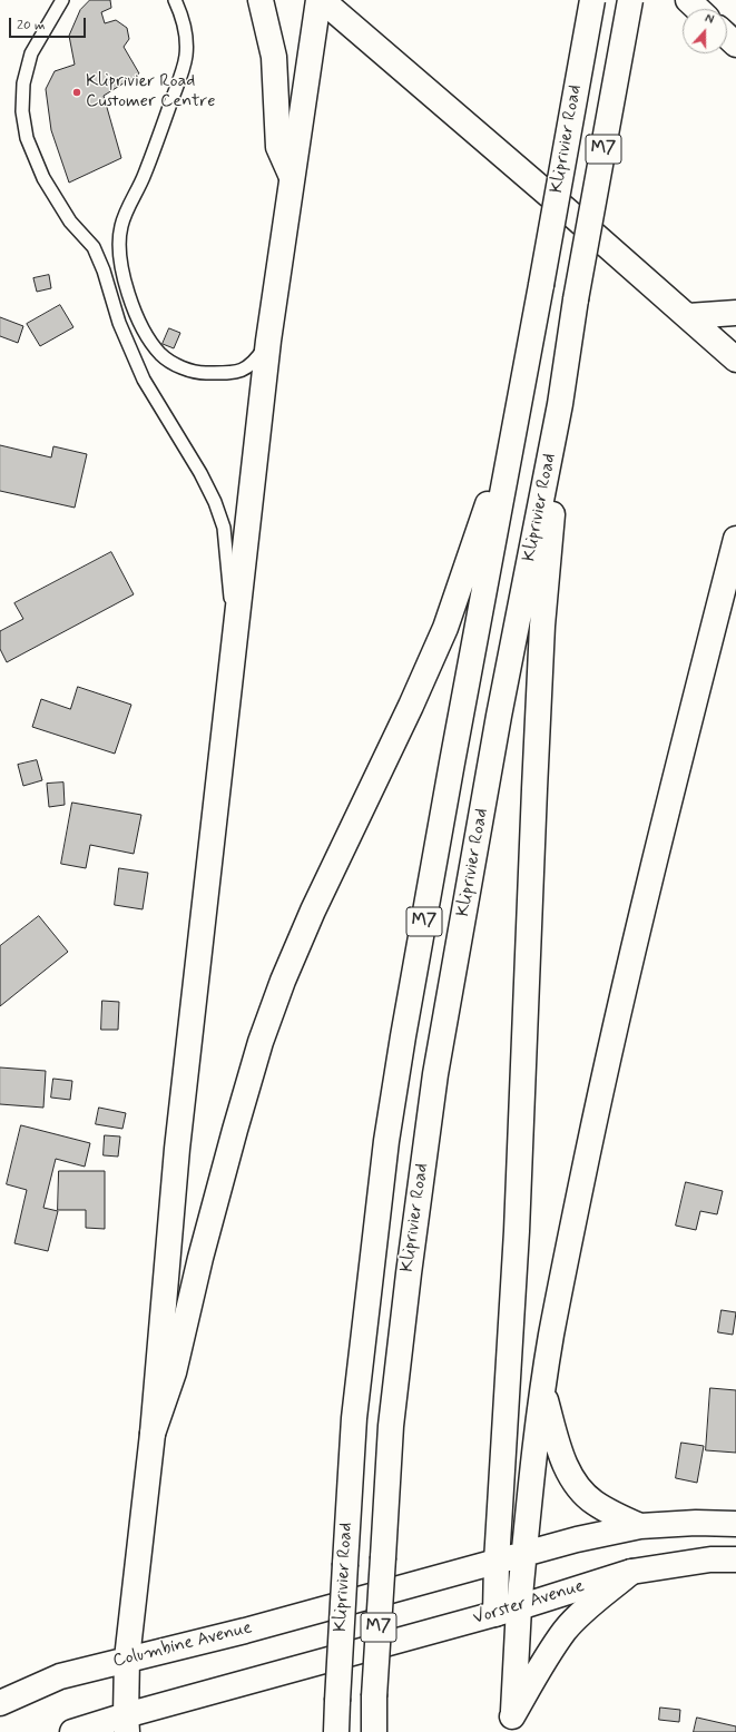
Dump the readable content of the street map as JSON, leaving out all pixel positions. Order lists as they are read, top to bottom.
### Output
{
  "streets": {
    "main road": [
      "Kliprivier Road",
      "M7",
      "Vorster Avenue",
      "Columbine Avenue"
    ]
  },
  "places": ["Kliprivier Road Customer Centre"],
  "scale_bar": "20 m",
  "north": "top"
}
